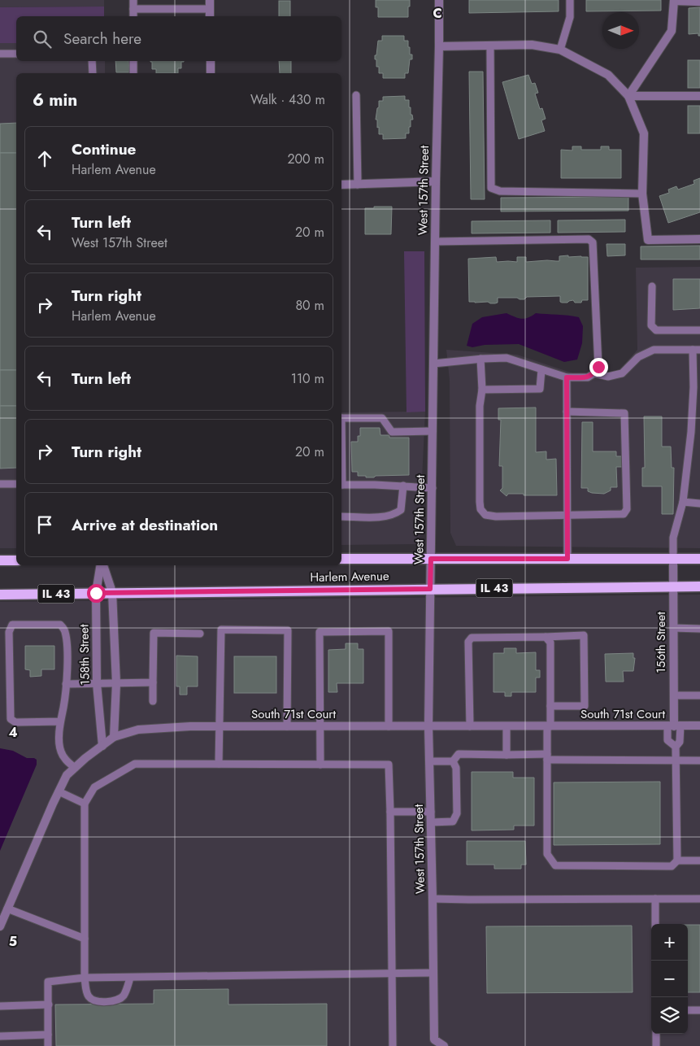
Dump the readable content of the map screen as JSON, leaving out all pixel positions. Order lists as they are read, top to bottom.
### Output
{
  "streets": {
    "main road": ["Harlem Avenue", "IL 43"],
    "street": [
      "West 157th Street",
      "156th Street",
      "158th Street",
      "South 71st Court"
    ]
  },
  "crossings": [
    ["West 157th Street", "Harlem Avenue"],
    ["West 157th Street", "South 71st Court"],
    ["Harlem Avenue", "156th Street"],
    ["Harlem Avenue", "158th Street"],
    ["156th Street", "South 71st Court"],
    ["158th Street", "South 71st Court"]
  ],
  "north": "right",
  "page": {
    "search": "Search here",
    "heading": ["6 min", "Walk · 430 m"],
    "list": [
      ["Continue", "Harlem Avenue", "200 m"],
      ["Turn left", "West 157th Street", "20 m"],
      ["Turn right", "Harlem Avenue", "80 m"],
      ["Turn left", "110 m"],
      ["Turn right", "20 m"],
      "Arrive at destination"
    ],
    "map_buttons": ["+", "−"]
  },
  "grid": {
    "columns": ["C"],
    "rows": ["4", "5"]
  }
}
